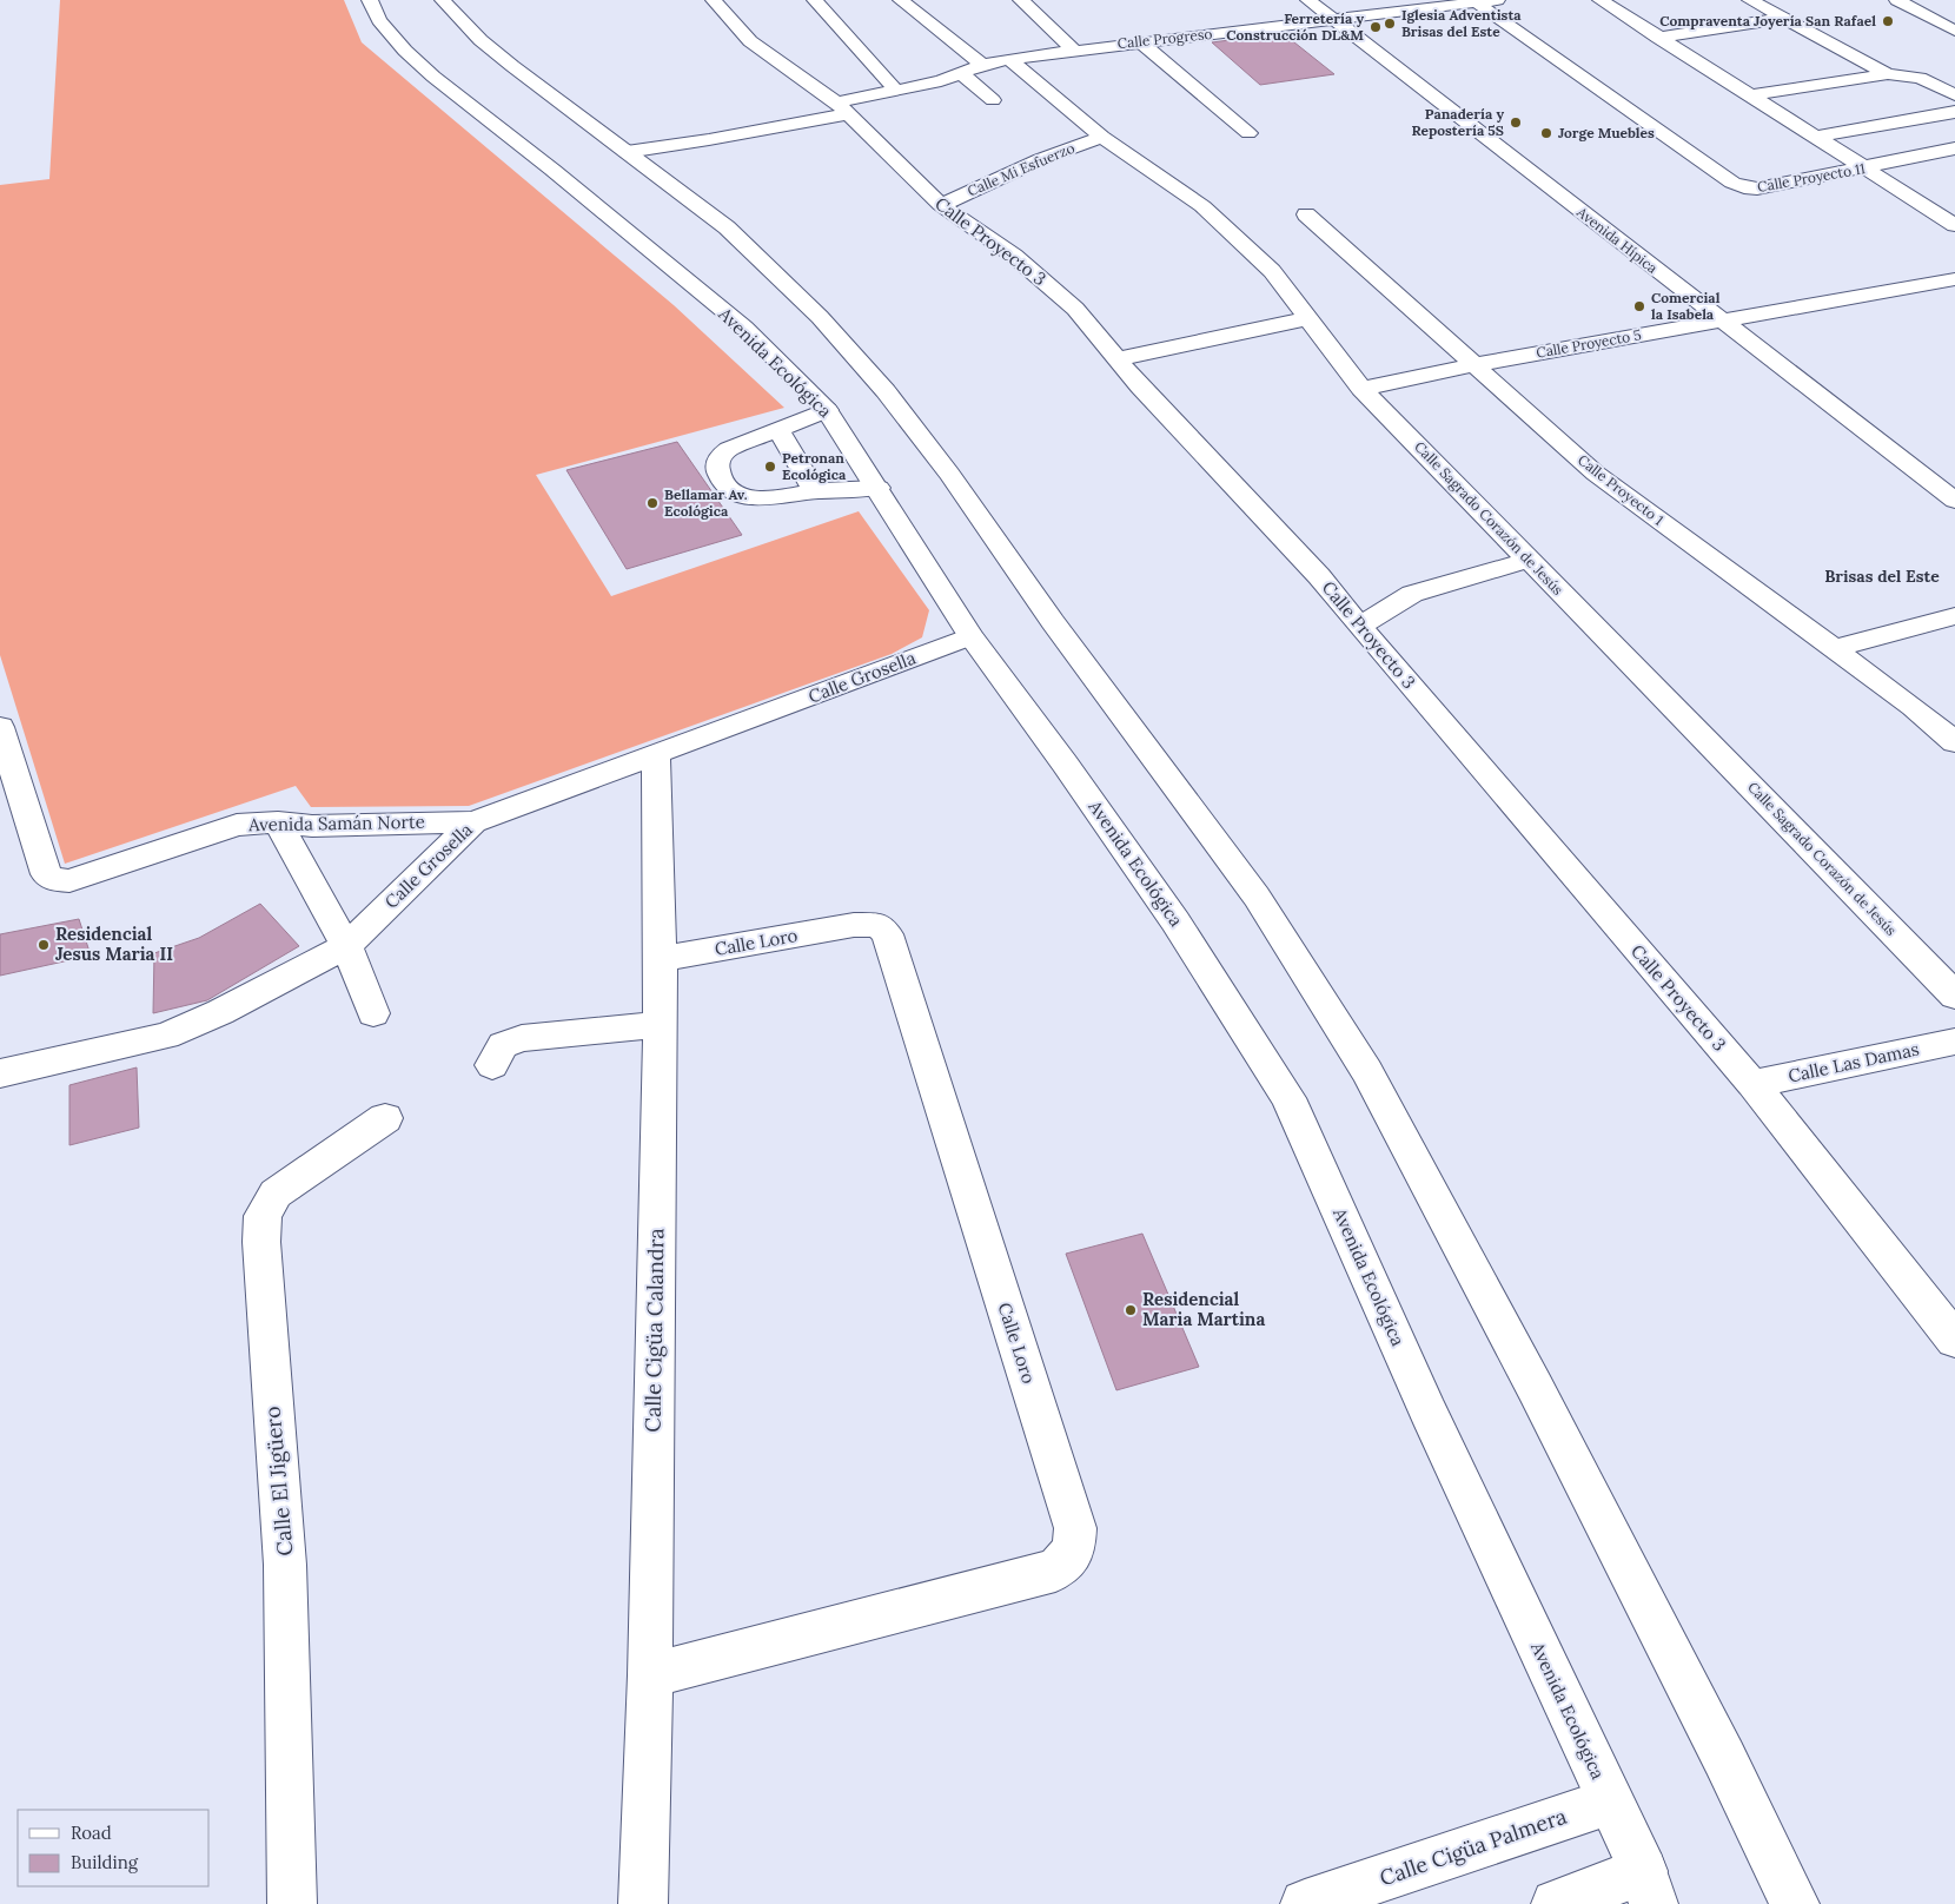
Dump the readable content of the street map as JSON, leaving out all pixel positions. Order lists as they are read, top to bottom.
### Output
{
  "streets": {
    "street": [
      "Calle Progreso",
      "Calle Mi Esfuerzo",
      "Calle Proyecto 11",
      "Avenida Hípica",
      "Calle Proyecto 3",
      "Calle Proyecto 5",
      "Avenida Ecológica",
      "Calle Proyecto 1",
      "Calle Sagrado Corazón de Jesús",
      "Calle Grosella",
      "Avenida Samán Norte",
      "Calle Loro",
      "Calle Las Damas",
      "Calle Cigüa Calandra",
      "Calle El Jigüero",
      "Calle Cigüa Palmera"
    ]
  },
  "crossings": [
    ["Calle Progreso", "Calle Proyecto 11"],
    ["Calle Progreso", "Avenida Hípica"],
    ["Calle Progreso", "Calle Proyecto 3"],
    ["Calle Progreso", "Calle Sagrado Corazón de Jesús"],
    ["Calle Mi Esfuerzo", "Calle Proyecto 3"],
    ["Calle Mi Esfuerzo", "Calle Sagrado Corazón de Jesús"],
    ["Avenida Hípica", "Calle Proyecto 5"],
    ["Calle Proyecto 3", "Calle Las Damas"],
    ["Calle Proyecto 5", "Calle Proyecto 1"],
    ["Calle Proyecto 5", "Calle Sagrado Corazón de Jesús"],
    ["Avenida Ecológica", "Calle Grosella"],
    ["Avenida Ecológica", "Calle Cigüa Palmera"],
    ["Calle Grosella", "Avenida Samán Norte"],
    ["Calle Grosella", "Calle Cigüa Calandra"],
    ["Calle Loro", "Calle Cigüa Calandra"]
  ],
  "districts": ["Brisas del Este"],
  "places": [
    "Compraventa Joyería San Rafael",
    "Iglesia Adventista Brisas del Este",
    "Ferretería y Construcción DL&M",
    "Panadería y Repostería 5S",
    "Jorge Muebles",
    "Comercial la Isabela",
    "Petronan Ecológica",
    "Bellamar Av. Ecológica",
    "Residencial Jesus Maria II",
    "Residencial Maria Martina"
  ],
  "legend": ["Road", "Building"]
}
